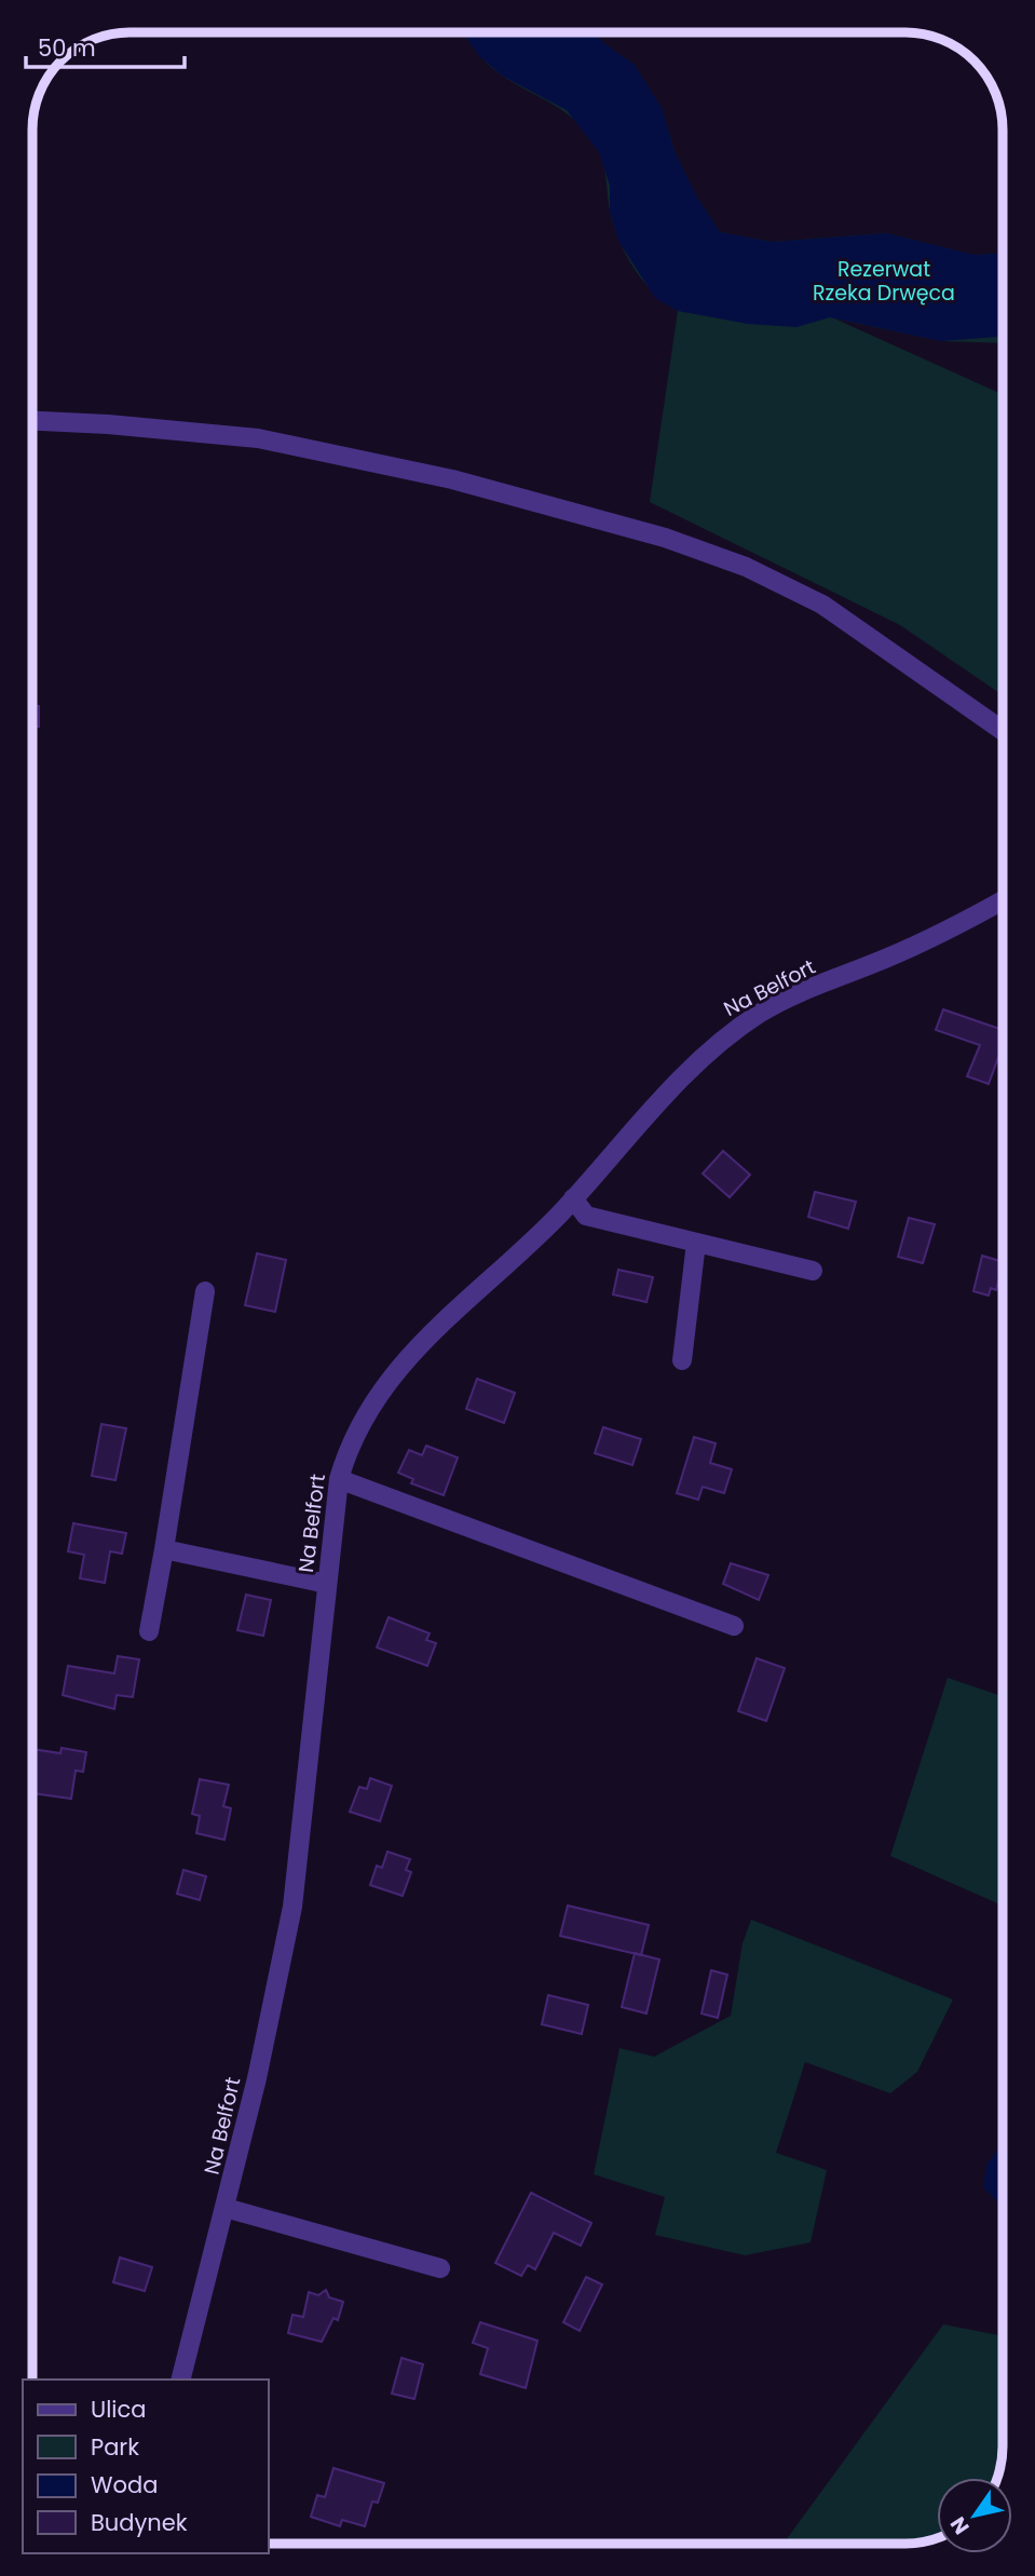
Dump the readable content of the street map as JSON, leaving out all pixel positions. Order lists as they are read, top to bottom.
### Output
{
  "streets": {
    "street": ["Na Belfort"]
  },
  "parks": ["Rezerwat Rzeka Drwęca"],
  "legend": [
    "Ulica",
    "Park",
    "Woda",
    "Budynek"
  ],
  "scale_bar": "50 m",
  "north": "bottom left"
}
